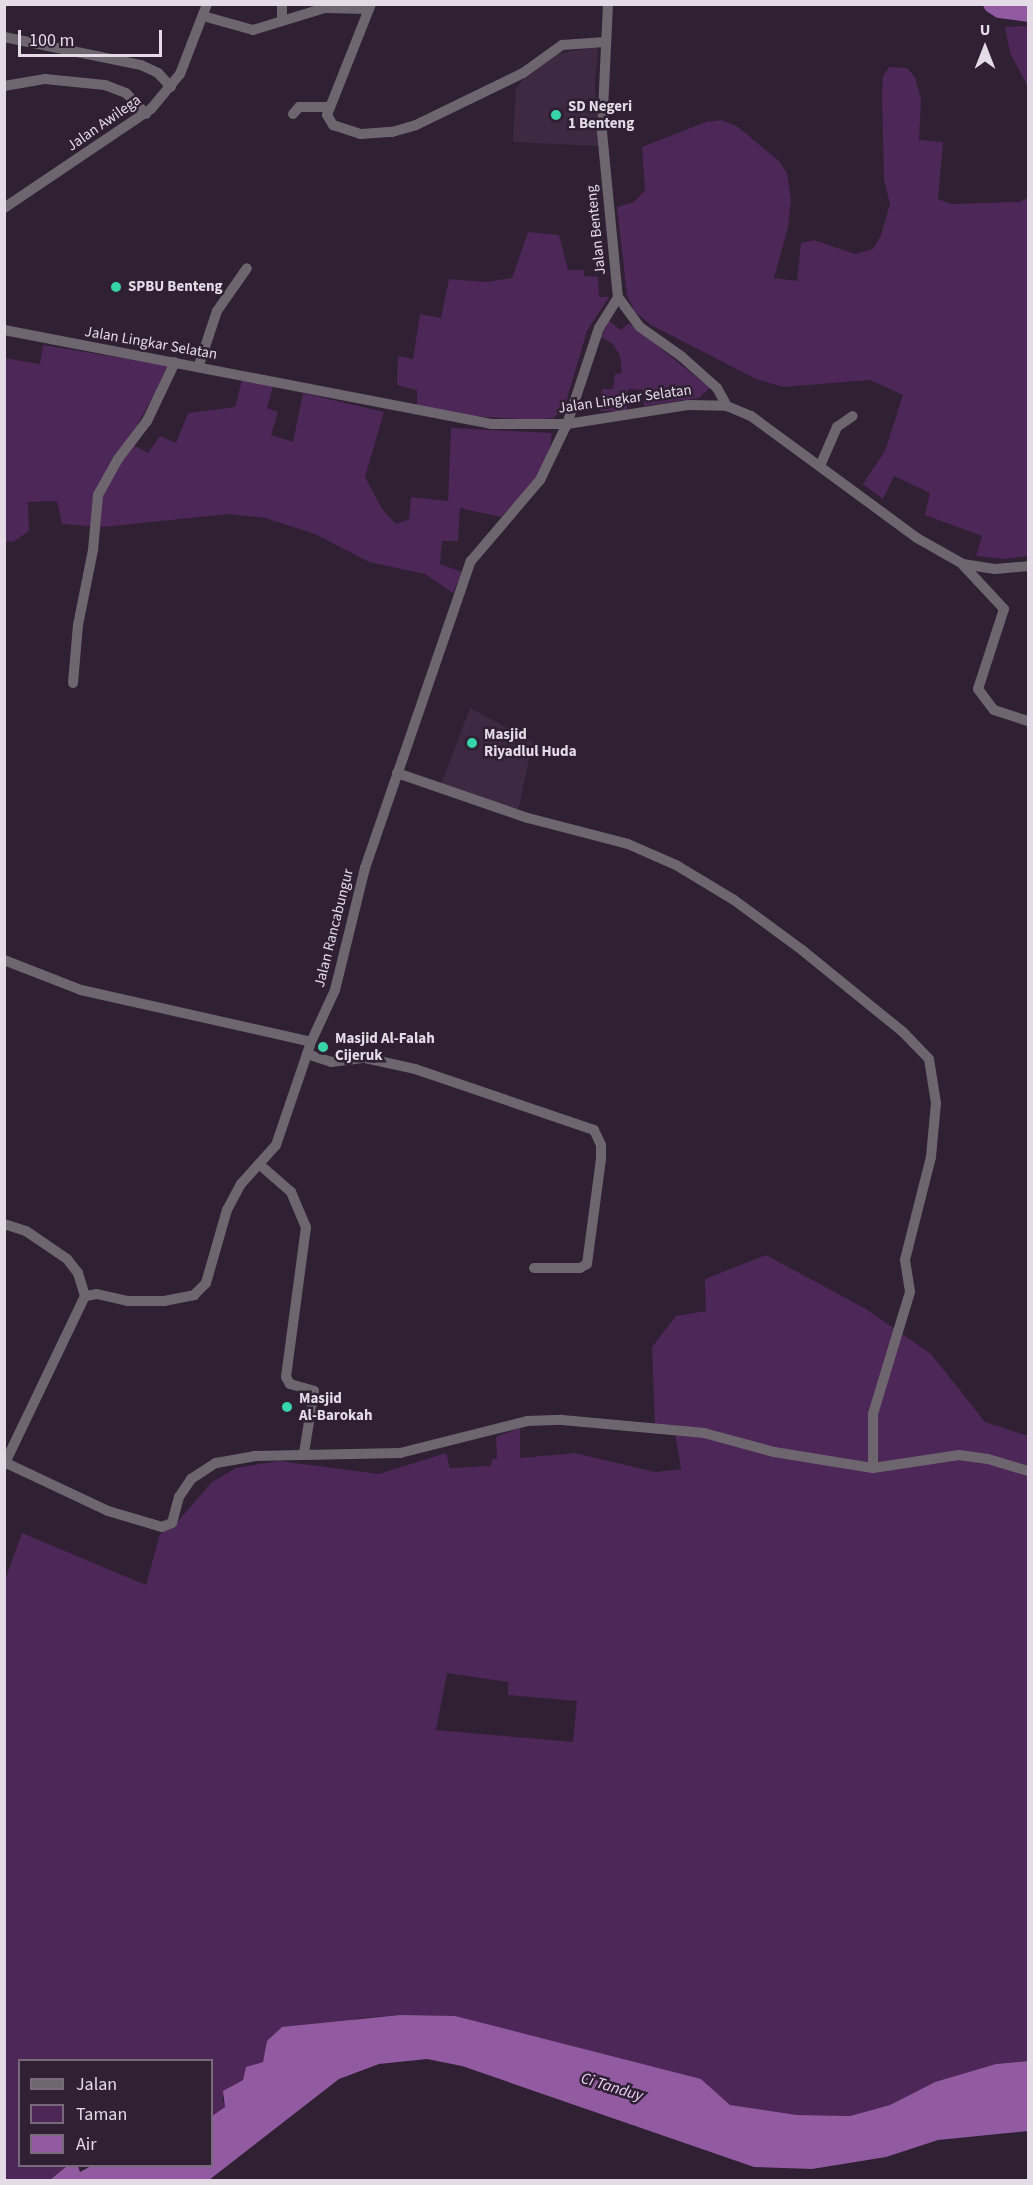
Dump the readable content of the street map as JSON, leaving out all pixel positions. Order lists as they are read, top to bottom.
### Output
{
  "streets": {
    "street": [
      "Jalan Awilega",
      "Jalan Benteng",
      "Jalan Lingkar Selatan",
      "Jalan Rancabungur"
    ]
  },
  "crossings": [
    ["Jalan Benteng", "Jalan Rancabungur"],
    ["Jalan Lingkar Selatan", "Jalan Rancabungur"]
  ],
  "water": ["Ci Tanduy"],
  "places": [
    "SD Negeri 1 Benteng",
    "SPBU Benteng",
    "Masjid Riyadlul Huda",
    "Masjid Al-Falah Cijeruk",
    "Masjid Al-Barokah"
  ],
  "legend": ["Jalan", "Taman", "Air"],
  "scale_bar": "100 m",
  "north": "top"
}
